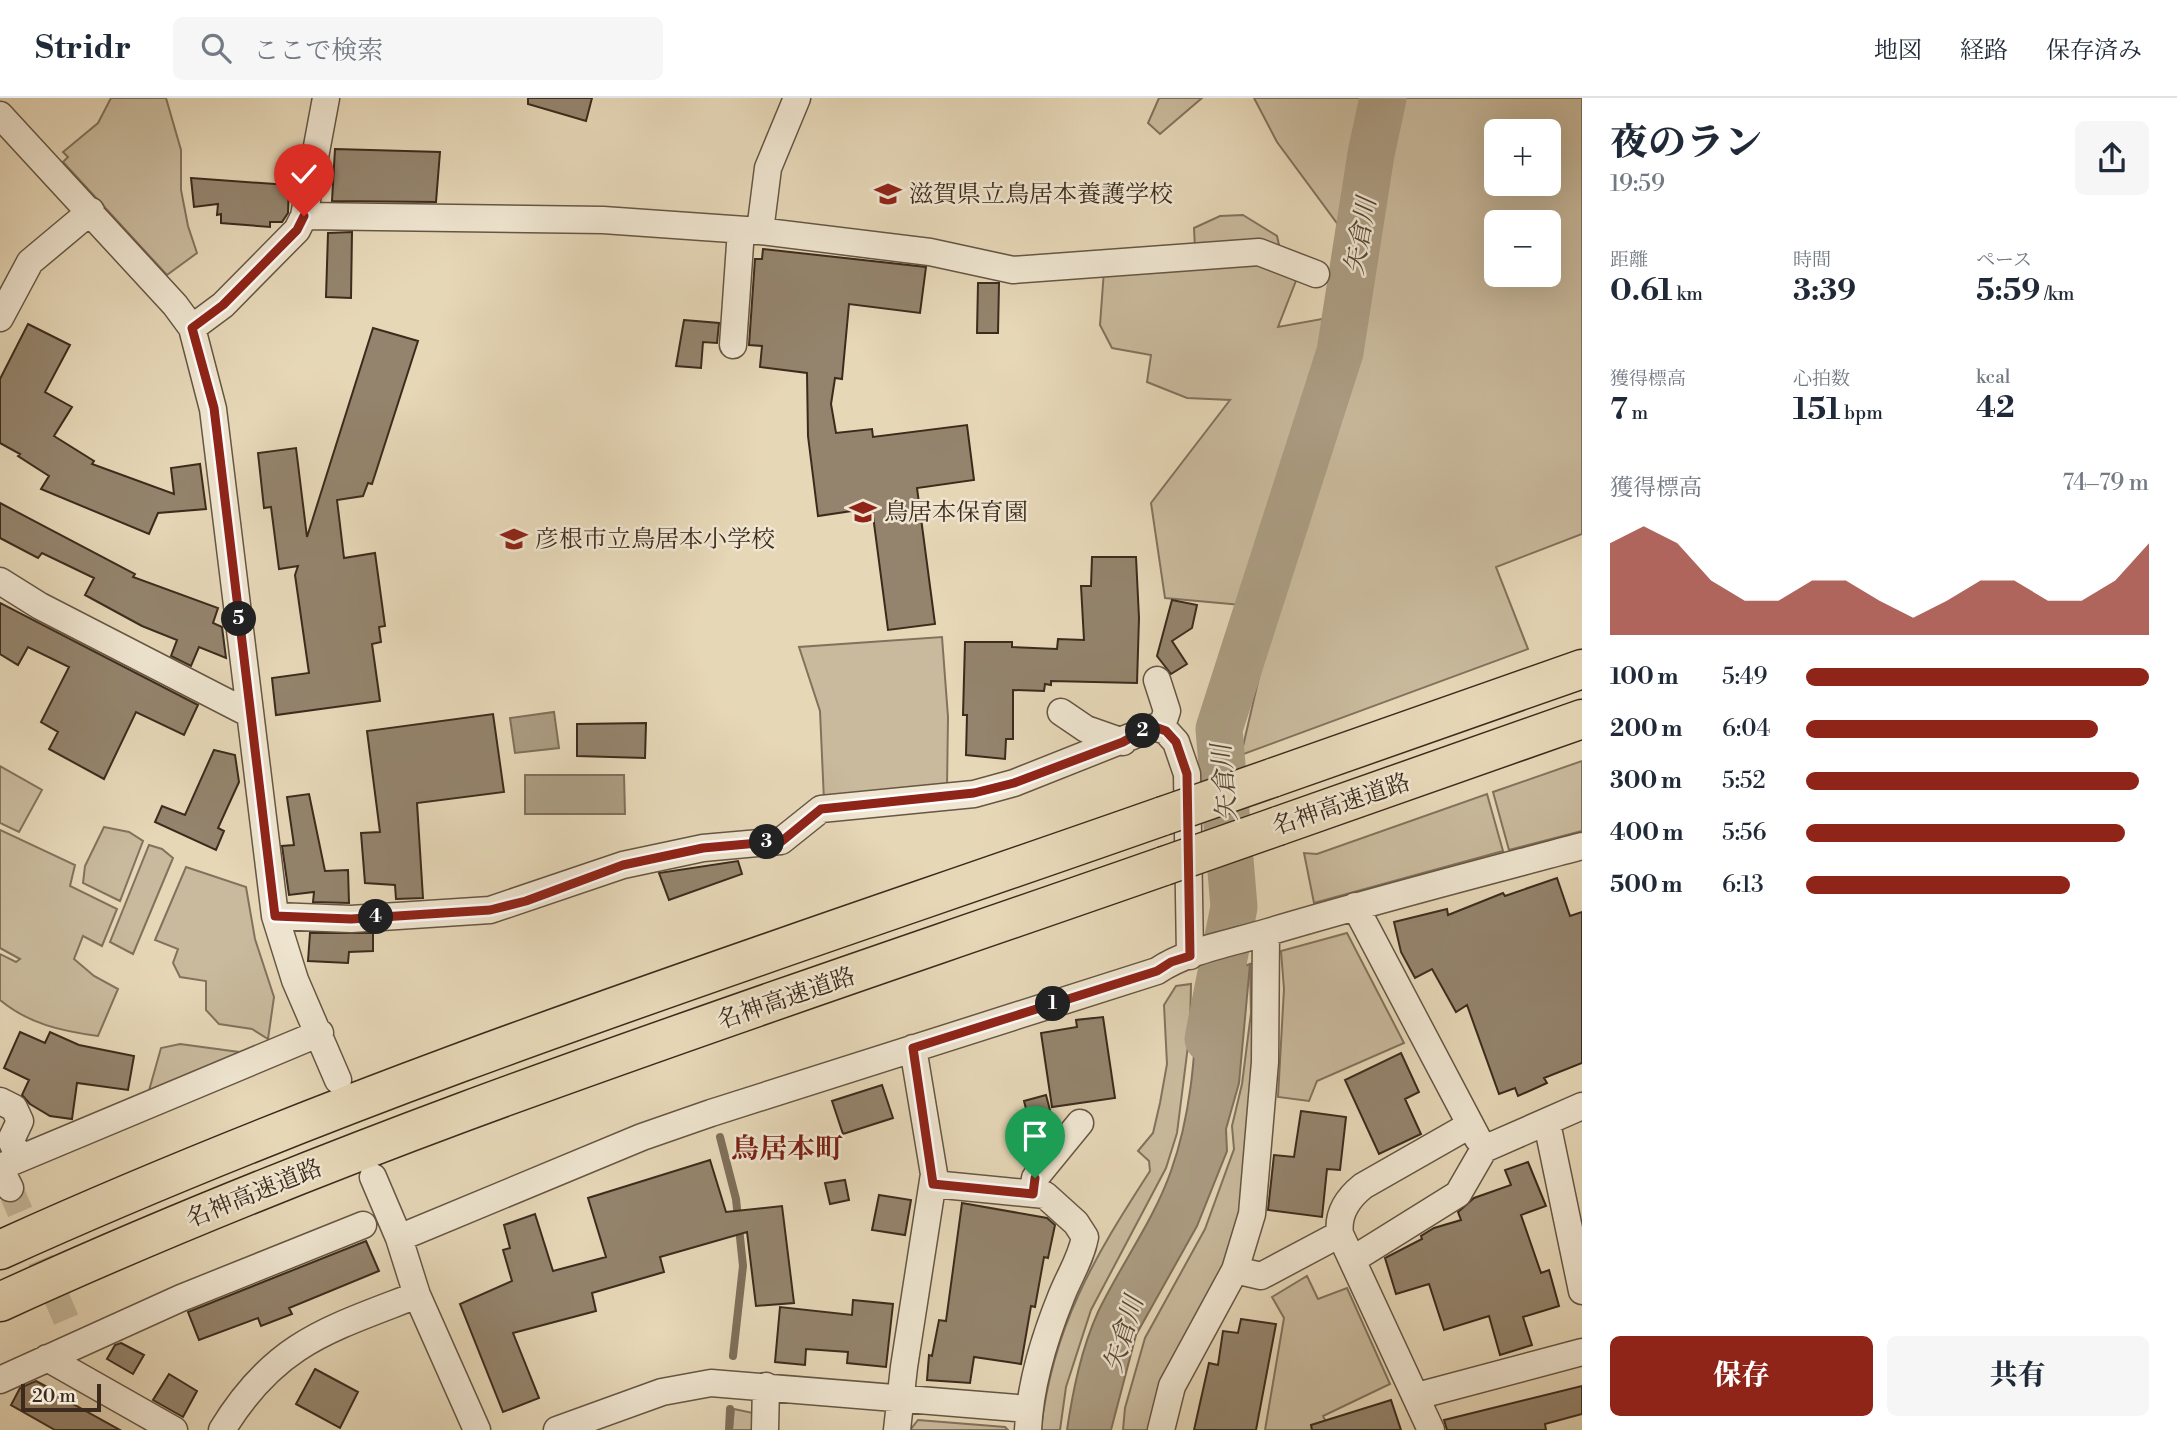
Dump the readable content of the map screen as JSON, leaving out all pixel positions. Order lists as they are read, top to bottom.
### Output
{
  "streets": {
    "highway": ["名神高速道路"]
  },
  "districts": ["鳥居本町"],
  "water": ["矢倉川"],
  "places": {
    "school or university": ["滋賀県立鳥居本養護学校", "鳥居本保育園", "彦根市立鳥居本小学校"]
  },
  "scale_bar": "20 m",
  "page": {
    "header": "Stridr",
    "search": "ここで検索",
    "nav": ["地図", "経路", "保存済み"],
    "heading": ["夜のラン", "19:59"],
    "map_buttons": ["+", "−"],
    "stats": [
      ["距離", "0.61 km"],
      ["時間", "3:39"],
      ["ペース", "5:59 /km"],
      ["獲得標高", "7 m"],
      ["心拍数", "151 bpm"],
      ["kcal", "42"]
    ],
    "chart": ["獲得標高", "74–79 m"],
    "pins": [
      "5",
      "2",
      "3",
      "4",
      "1"
    ],
    "list": [
      {
        "name": "100 m",
        "note": "5:49"
      },
      {
        "name": "200 m",
        "note": "6:04"
      },
      {
        "name": "300 m",
        "note": "5:52"
      },
      {
        "name": "400 m",
        "note": "5:56"
      },
      {
        "name": "500 m",
        "note": "6:13"
      }
    ],
    "buttons": ["保存", "共有"],
    "scale": "20 m"
  }
}
